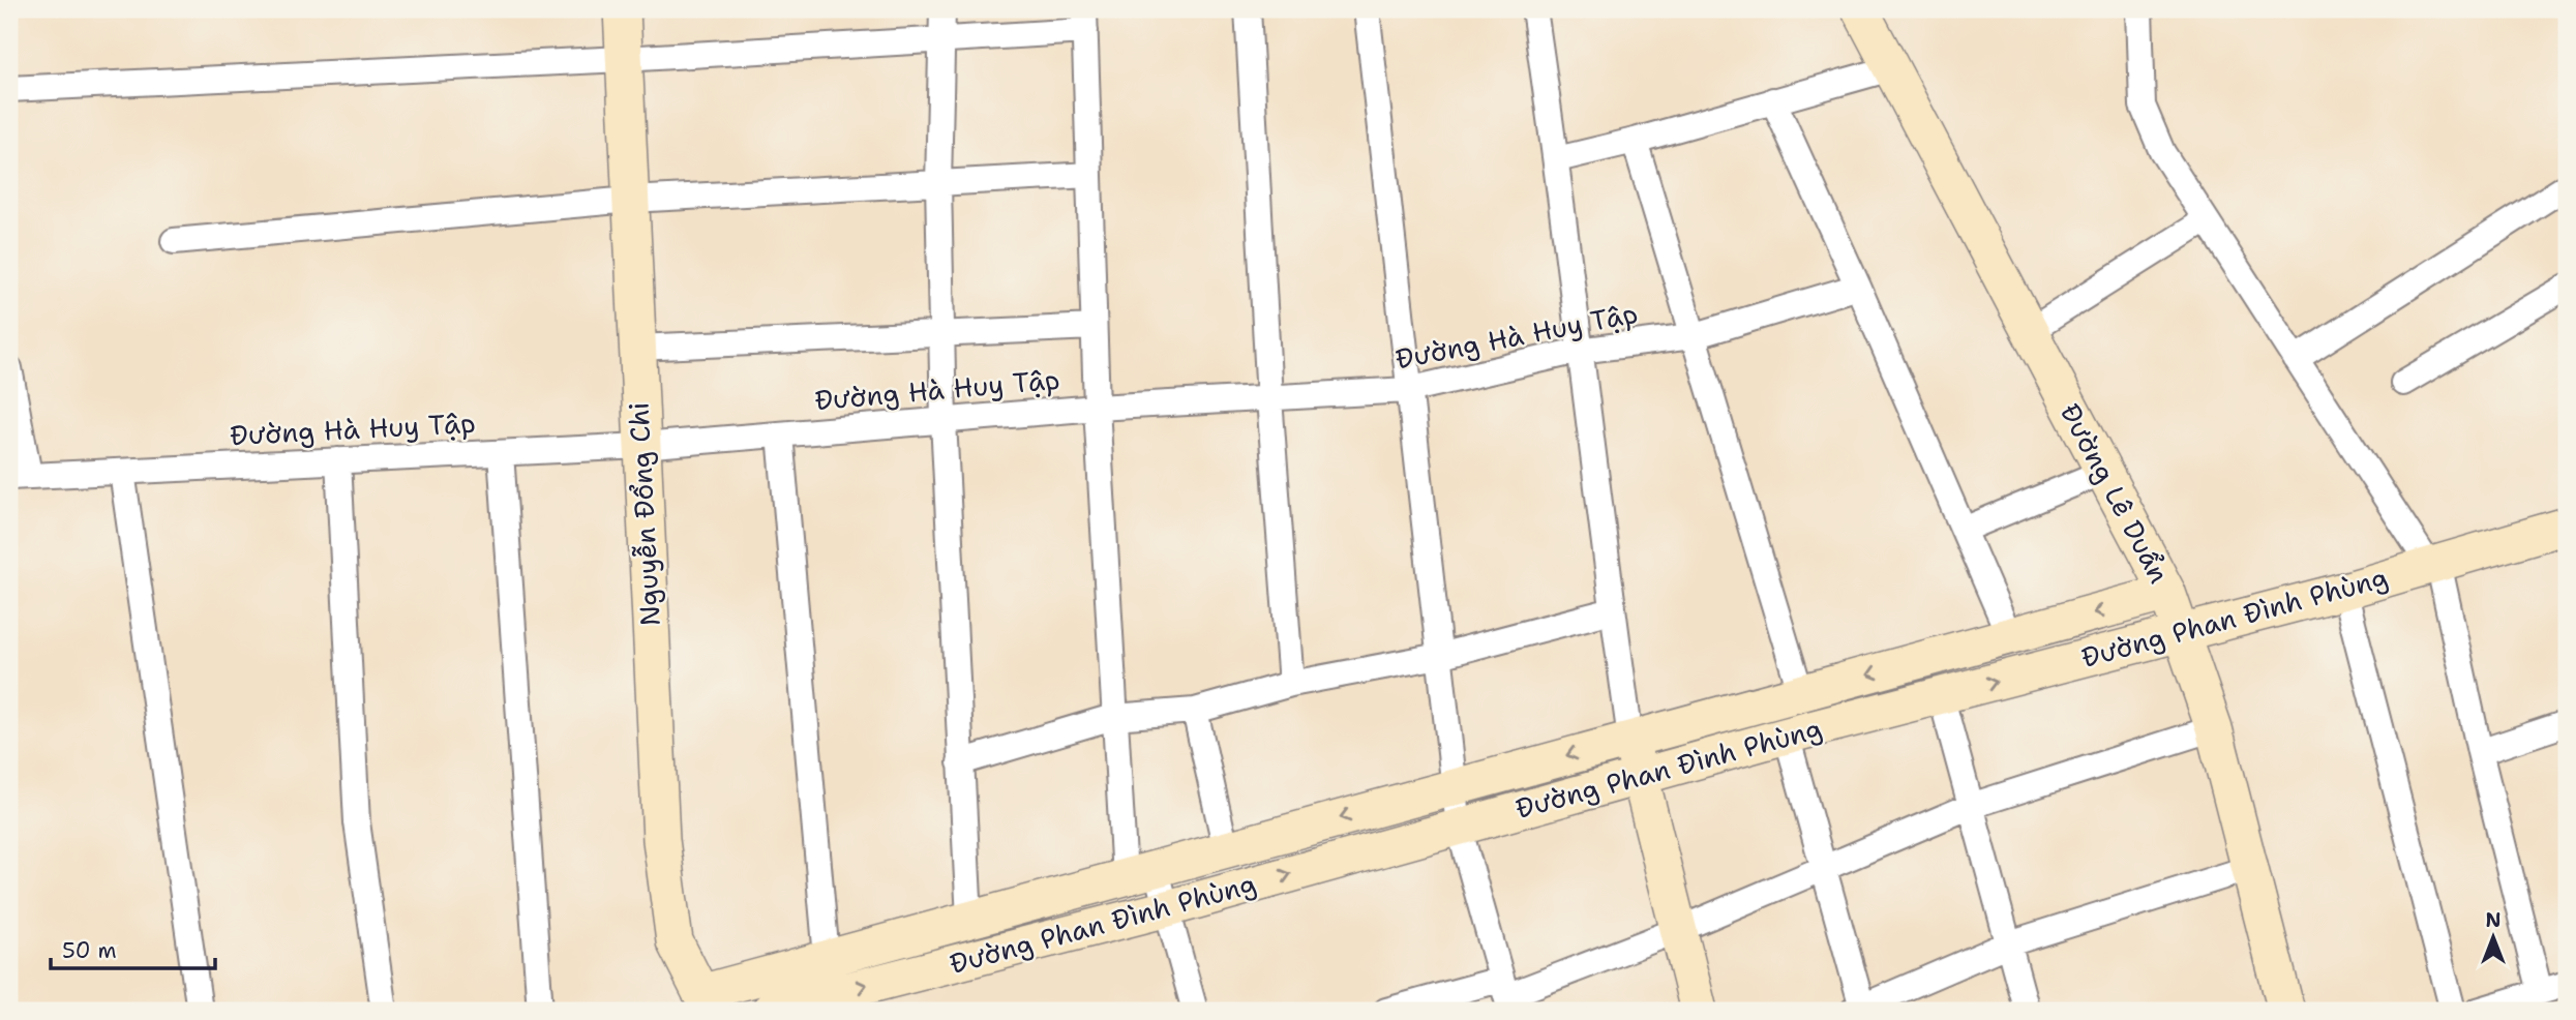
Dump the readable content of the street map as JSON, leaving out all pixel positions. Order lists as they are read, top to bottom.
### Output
{
  "streets": {
    "street": [
      "Đường Hà Huy Tập",
      "Đường Lê Duẩn",
      "Nguyễn Đổng Chi",
      "Đường Phan Đình Phùng"
    ]
  },
  "crossings": [
    ["Đường Hà Huy Tập", "Nguyễn Đổng Chi"],
    ["Đường Lê Duẩn", "Đường Phan Đình Phùng"],
    ["Nguyễn Đổng Chi", "Đường Phan Đình Phùng"]
  ],
  "scale_bar": "50 m",
  "north": "top"
}
